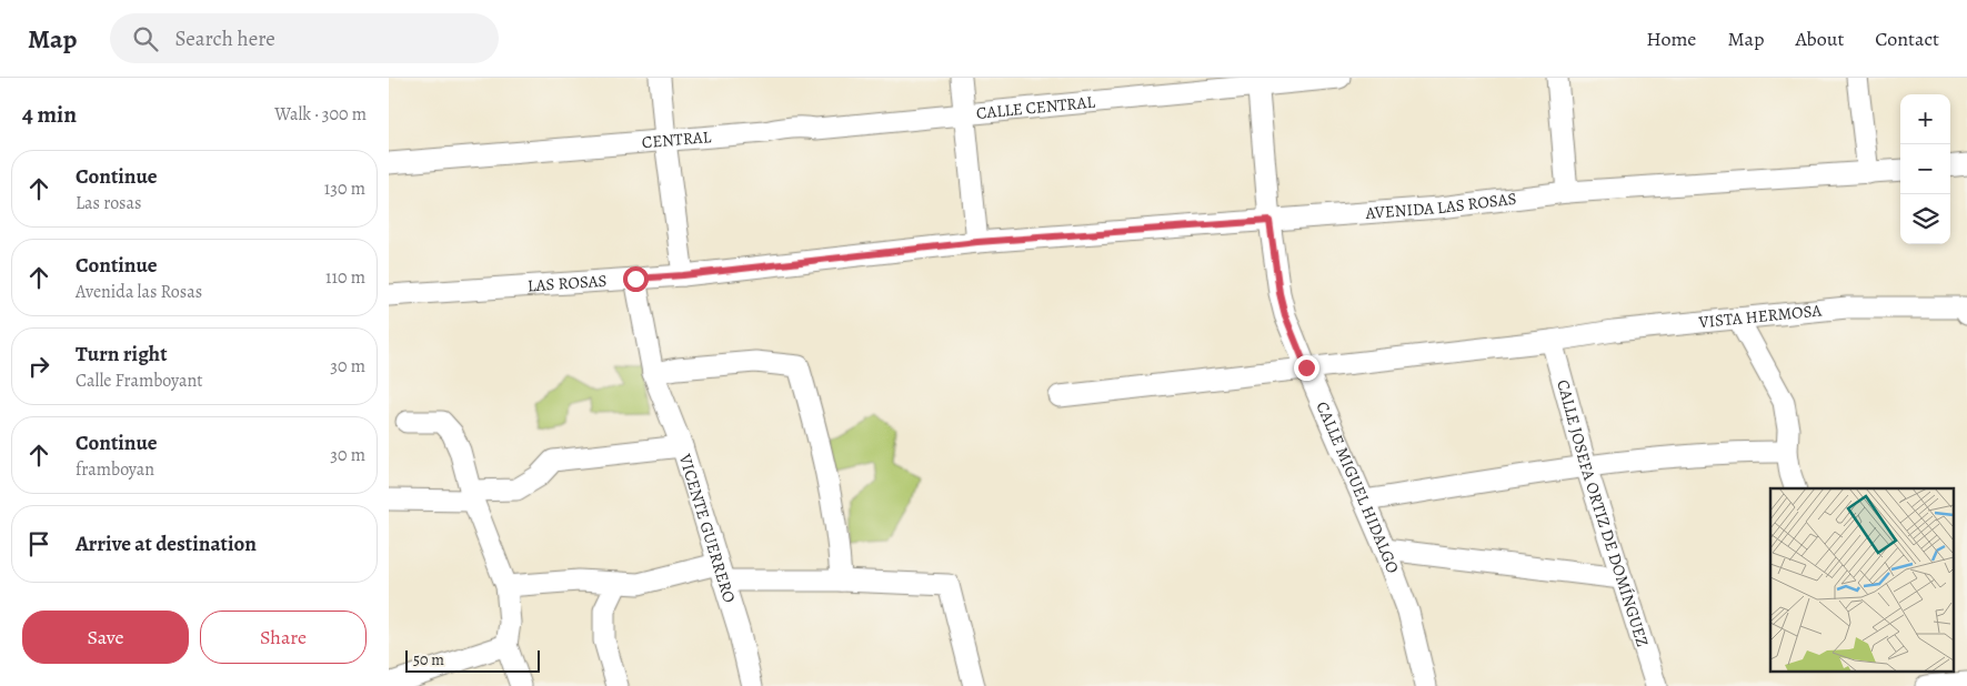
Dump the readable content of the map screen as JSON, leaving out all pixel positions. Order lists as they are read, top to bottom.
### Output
{
  "streets": {
    "street": [
      "CALLE CENTRAL",
      "CENTRAL",
      "AVENIDA LAS ROSAS",
      "LAS ROSAS",
      "VISTA HERMOSA",
      "CALLE MIGUEL HIDALGO",
      "CALLE JOSEFA ORTIZ DE DOMÍNGUEZ",
      "VICENTE GUERRERO"
    ]
  },
  "crossings": [
    ["CALLE CENTRAL", "CENTRAL"],
    ["CALLE CENTRAL", "CALLE MIGUEL HIDALGO"],
    ["AVENIDA LAS ROSAS", "LAS ROSAS"],
    ["AVENIDA LAS ROSAS", "CALLE MIGUEL HIDALGO"],
    ["LAS ROSAS", "VICENTE GUERRERO"],
    ["VISTA HERMOSA", "CALLE MIGUEL HIDALGO"],
    ["VISTA HERMOSA", "CALLE JOSEFA ORTIZ DE DOMÍNGUEZ"]
  ],
  "scale_bar": "50 m",
  "page": {
    "header": "Map",
    "search": "Search here",
    "nav": [
      "Home",
      "Map",
      "About",
      "Contact"
    ],
    "heading": ["4 min", "Walk · 300 m"],
    "map_buttons": ["+", "−"],
    "list": [
      ["Continue", "Las rosas", "130 m"],
      ["Continue", "Avenida las Rosas", "110 m"],
      ["Turn right", "Calle Framboyant", "30 m"],
      ["Continue", "framboyan", "30 m"],
      "Arrive at destination"
    ],
    "buttons": ["Save", "Share"],
    "scale": "50 m"
  }
}
